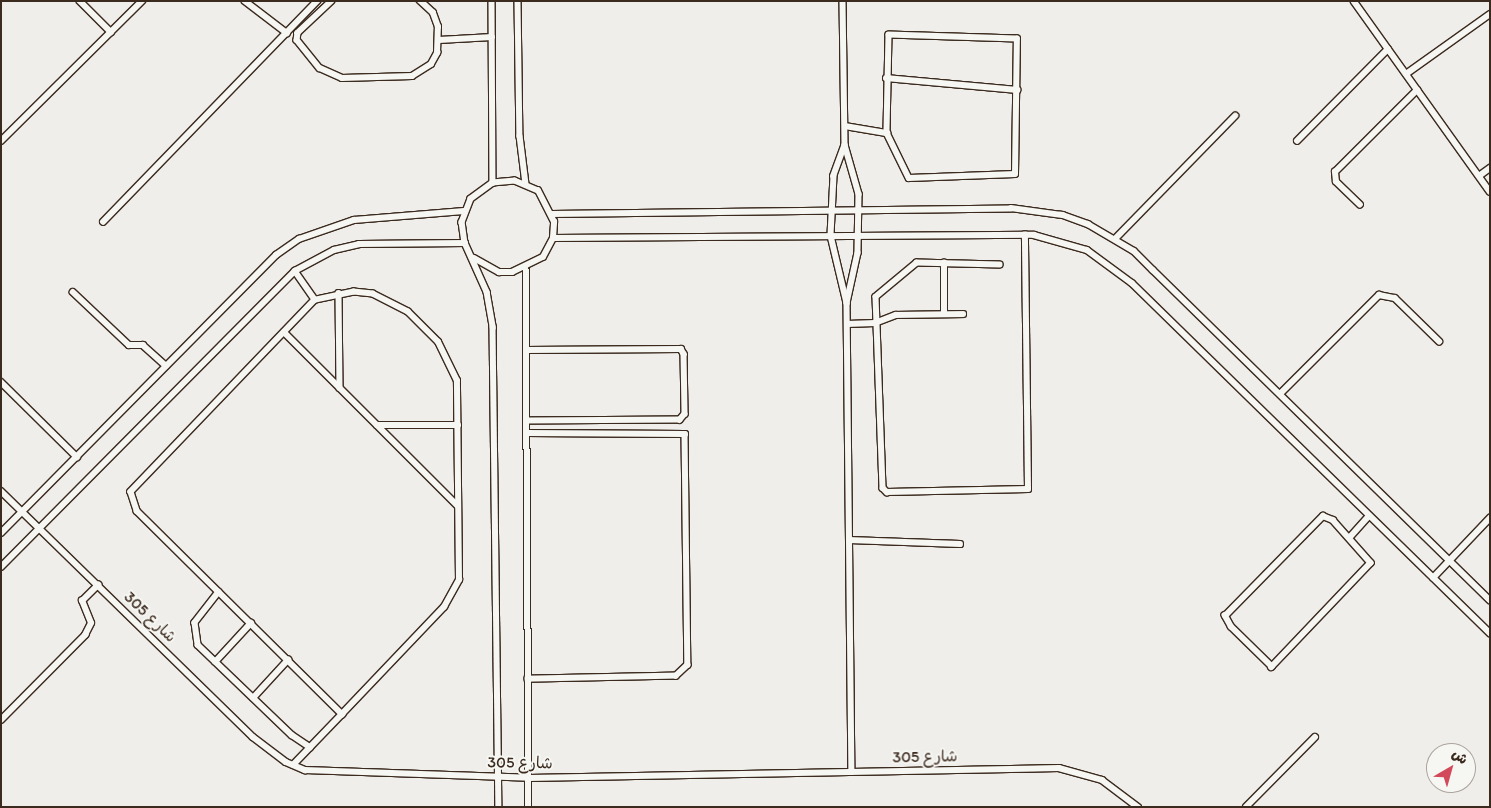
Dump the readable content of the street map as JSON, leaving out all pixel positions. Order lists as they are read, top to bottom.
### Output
{
  "streets": {
    "lane": ["شارع 305"]
  },
  "north": "top right"
}
